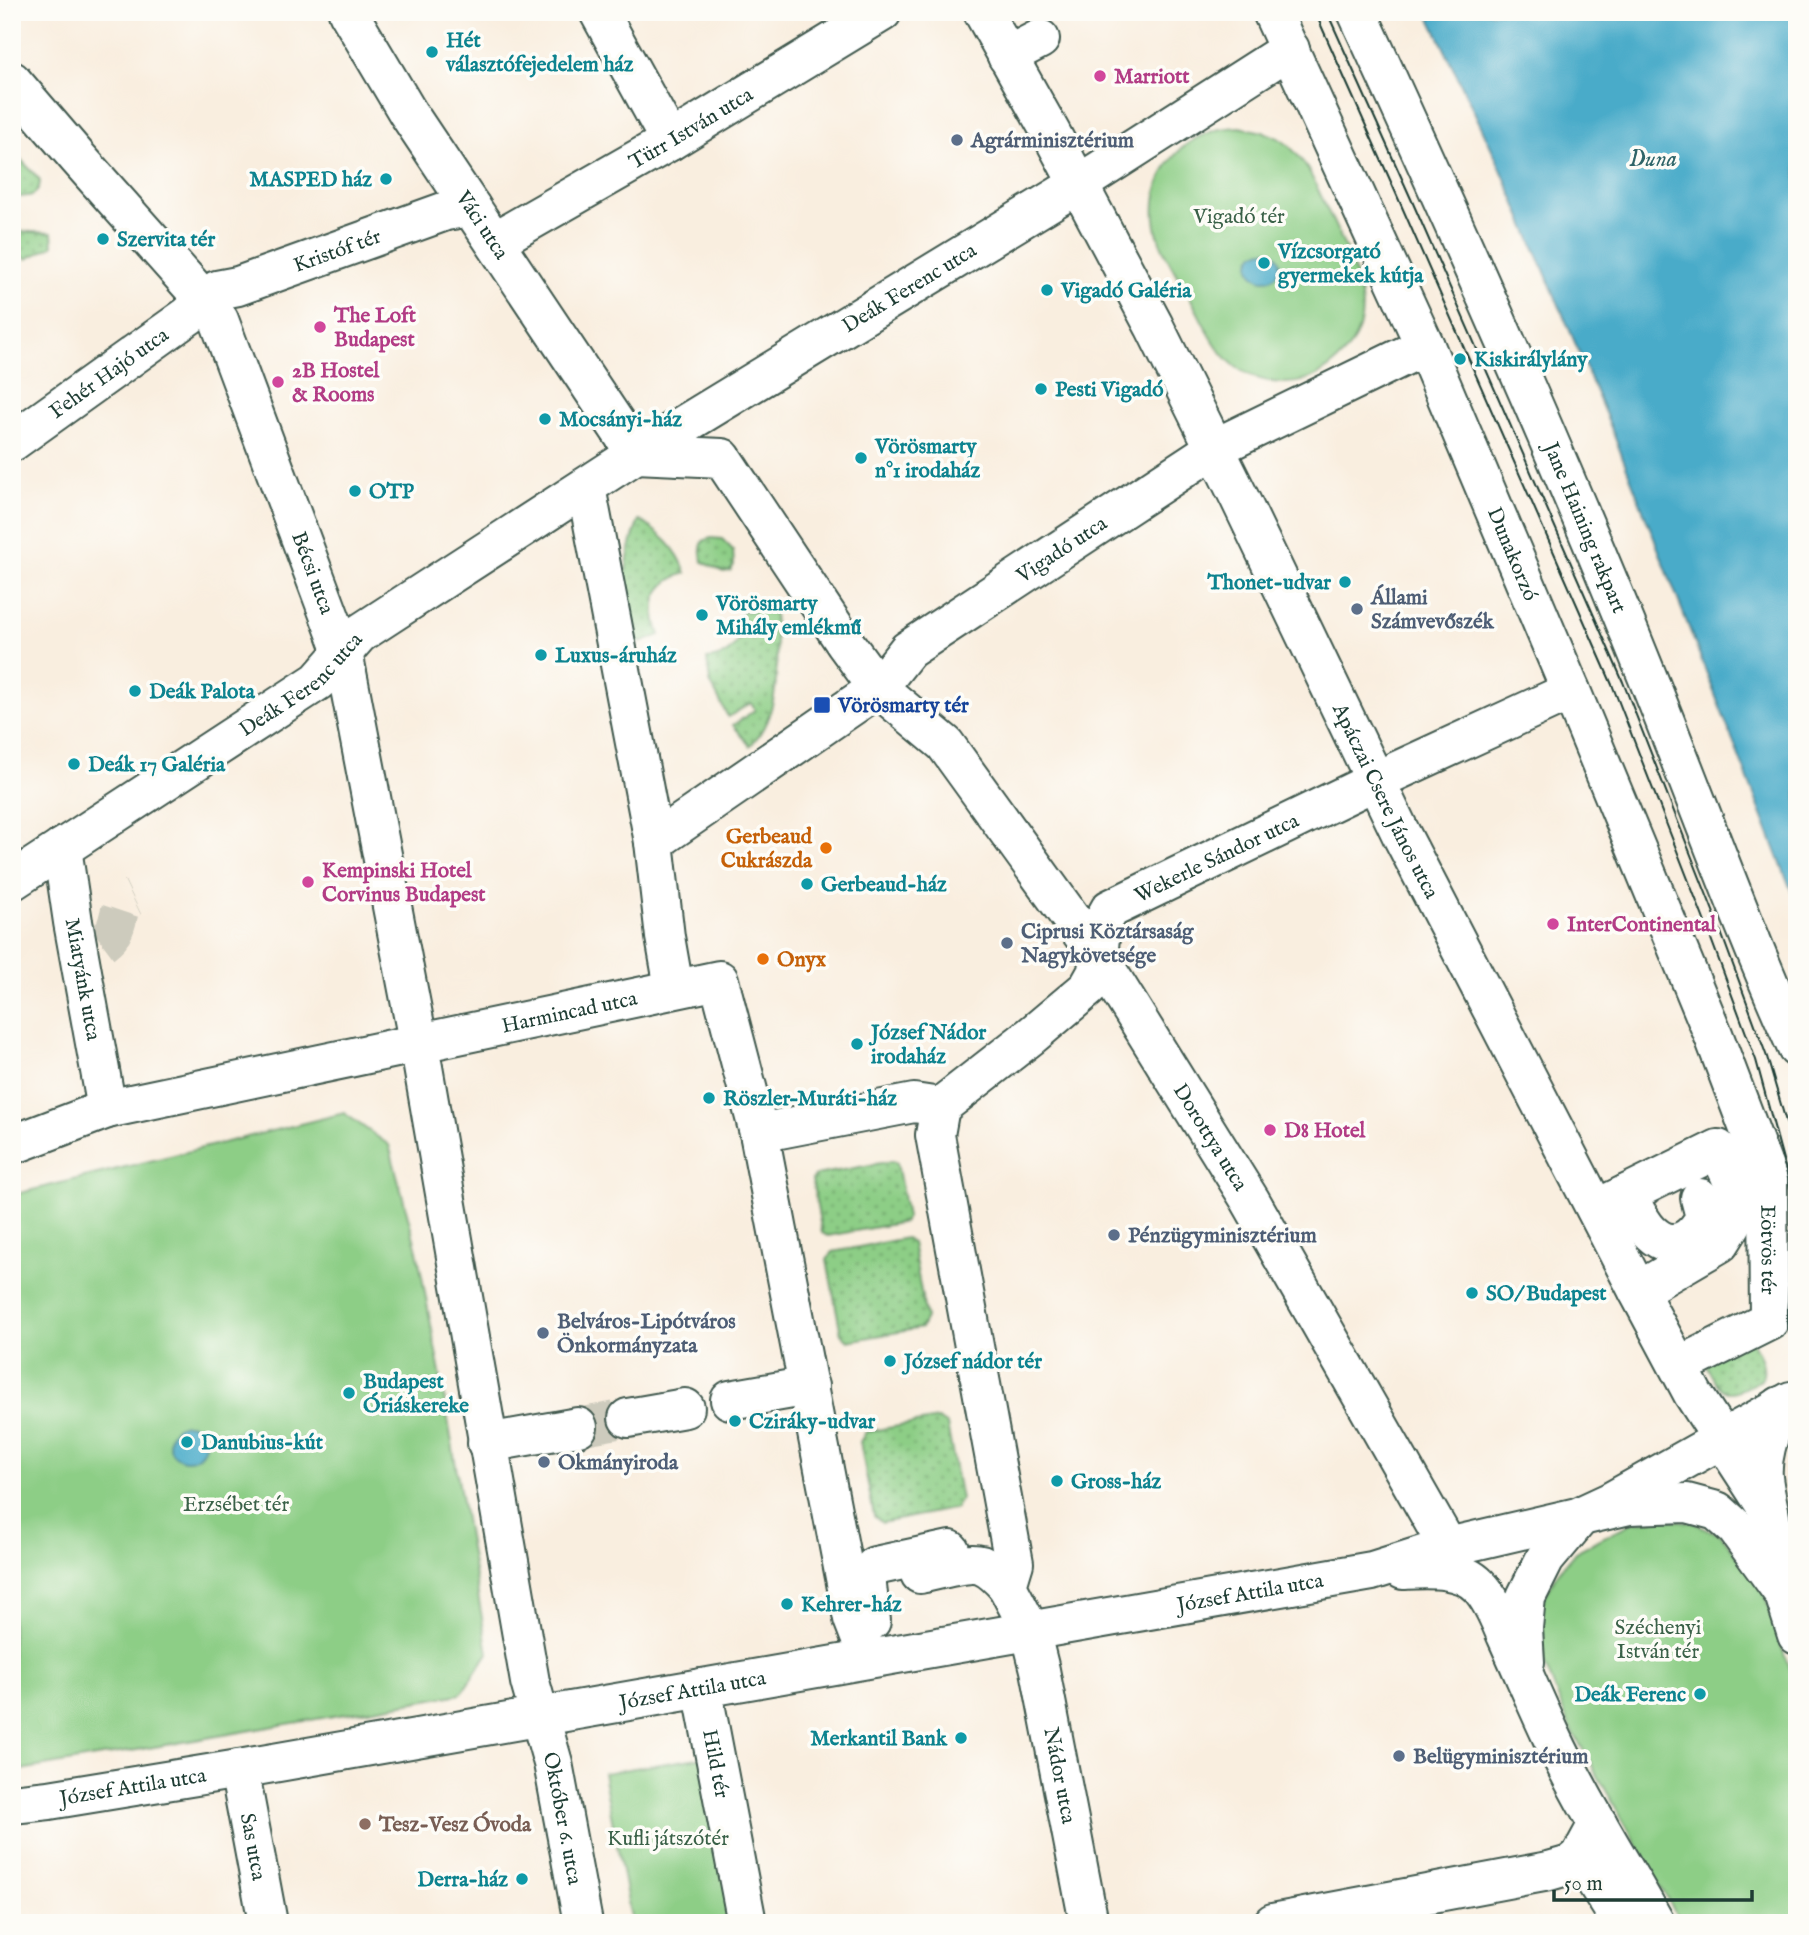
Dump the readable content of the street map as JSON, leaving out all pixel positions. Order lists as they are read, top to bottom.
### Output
{
  "streets": {
    "street": [
      "Türr István utca",
      "Váci utca",
      "Kristóf tér",
      "Deák Ferenc utca",
      "Fehér Hajó utca",
      "Jane Haining rakpart",
      "Vigadó utca",
      "Dunakorzó",
      "Bécsi utca",
      "Apáczai Csere János utca",
      "Wekerle Sándor utca",
      "Miatyánk utca",
      "Harmincad utca",
      "Dorottya utca",
      "Eötvös tér",
      "József Attila utca",
      "Hild tér",
      "Nádor utca",
      "Október 6. utca",
      "Sas utca"
    ]
  },
  "crossings": [
    ["Türr István utca", "Váci utca"],
    ["Váci utca", "Kristóf tér"],
    ["Váci utca", "Deák Ferenc utca"],
    ["Kristóf tér", "Fehér Hajó utca"],
    ["Kristóf tér", "Bécsi utca"],
    ["Deák Ferenc utca", "Bécsi utca"],
    ["Deák Ferenc utca", "Miatyánk utca"],
    ["Fehér Hajó utca", "Bécsi utca"],
    ["Vigadó utca", "Apáczai Csere János utca"],
    ["Vigadó utca", "Dorottya utca"],
    ["Dunakorzó", "Wekerle Sándor utca"],
    ["Dunakorzó", "Eötvös tér"],
    ["Bécsi utca", "Harmincad utca"],
    ["Apáczai Csere János utca", "Wekerle Sándor utca"],
    ["Wekerle Sándor utca", "Dorottya utca"],
    ["József Attila utca", "Hild tér"],
    ["József Attila utca", "Nádor utca"],
    ["József Attila utca", "Október 6. utca"],
    ["József Attila utca", "Sas utca"]
  ],
  "water": ["Duna"],
  "parks": [
    "Vigadó tér",
    "Erzsébet tér",
    "Széchenyi István tér",
    "Kufli játszótér"
  ],
  "places": {
    "other": [
      "Hét választófejedelem ház",
      "Marriott",
      "Agrárminisztérium",
      "MASPED ház",
      "Szervita tér",
      "Vízcsorgató gyermekek kútja",
      "Vigadó Galéria",
      "The Loft Budapest",
      "Kiskirálylány",
      "2B Hostel & Rooms",
      "Pesti Vigadó",
      "Mocsányi-ház",
      "Vörösmarty n°1 irodaház",
      "OTP",
      "Thonet-udvar",
      "Állami Számvevőszék",
      "Vörösmarty Mihály emlékmű",
      "Luxus-áruház",
      "Deák Palota",
      "Deák 17 Galéria",
      "Gerbeaud Cukrászda",
      "Kempinski Hotel Corvinus Budapest",
      "Gerbeaud-ház",
      "InterContinental",
      "Ciprusi Köztársaság Nagykövetsége",
      "Onyx",
      "József Nádor irodaház",
      "Röszler–Muráti-ház",
      "D8 Hotel",
      "Pénzügyminisztérium",
      "SO/ Budapest",
      "Belváros-Lipótváros Önkormányzata",
      "József nádor tér",
      "Budapest Óriáskereke",
      "Cziráky-udvar",
      "Danubius-kút",
      "Okmányiroda",
      "Gross-ház",
      "Kehrer-ház",
      "Deák Ferenc",
      "Merkantil Bank",
      "Belügyminisztérium",
      "Tesz-Vesz Óvoda",
      "Derra-ház"
    ],
    "transit": ["Vörösmarty tér"]
  },
  "scale_bar": "50 m"
}
